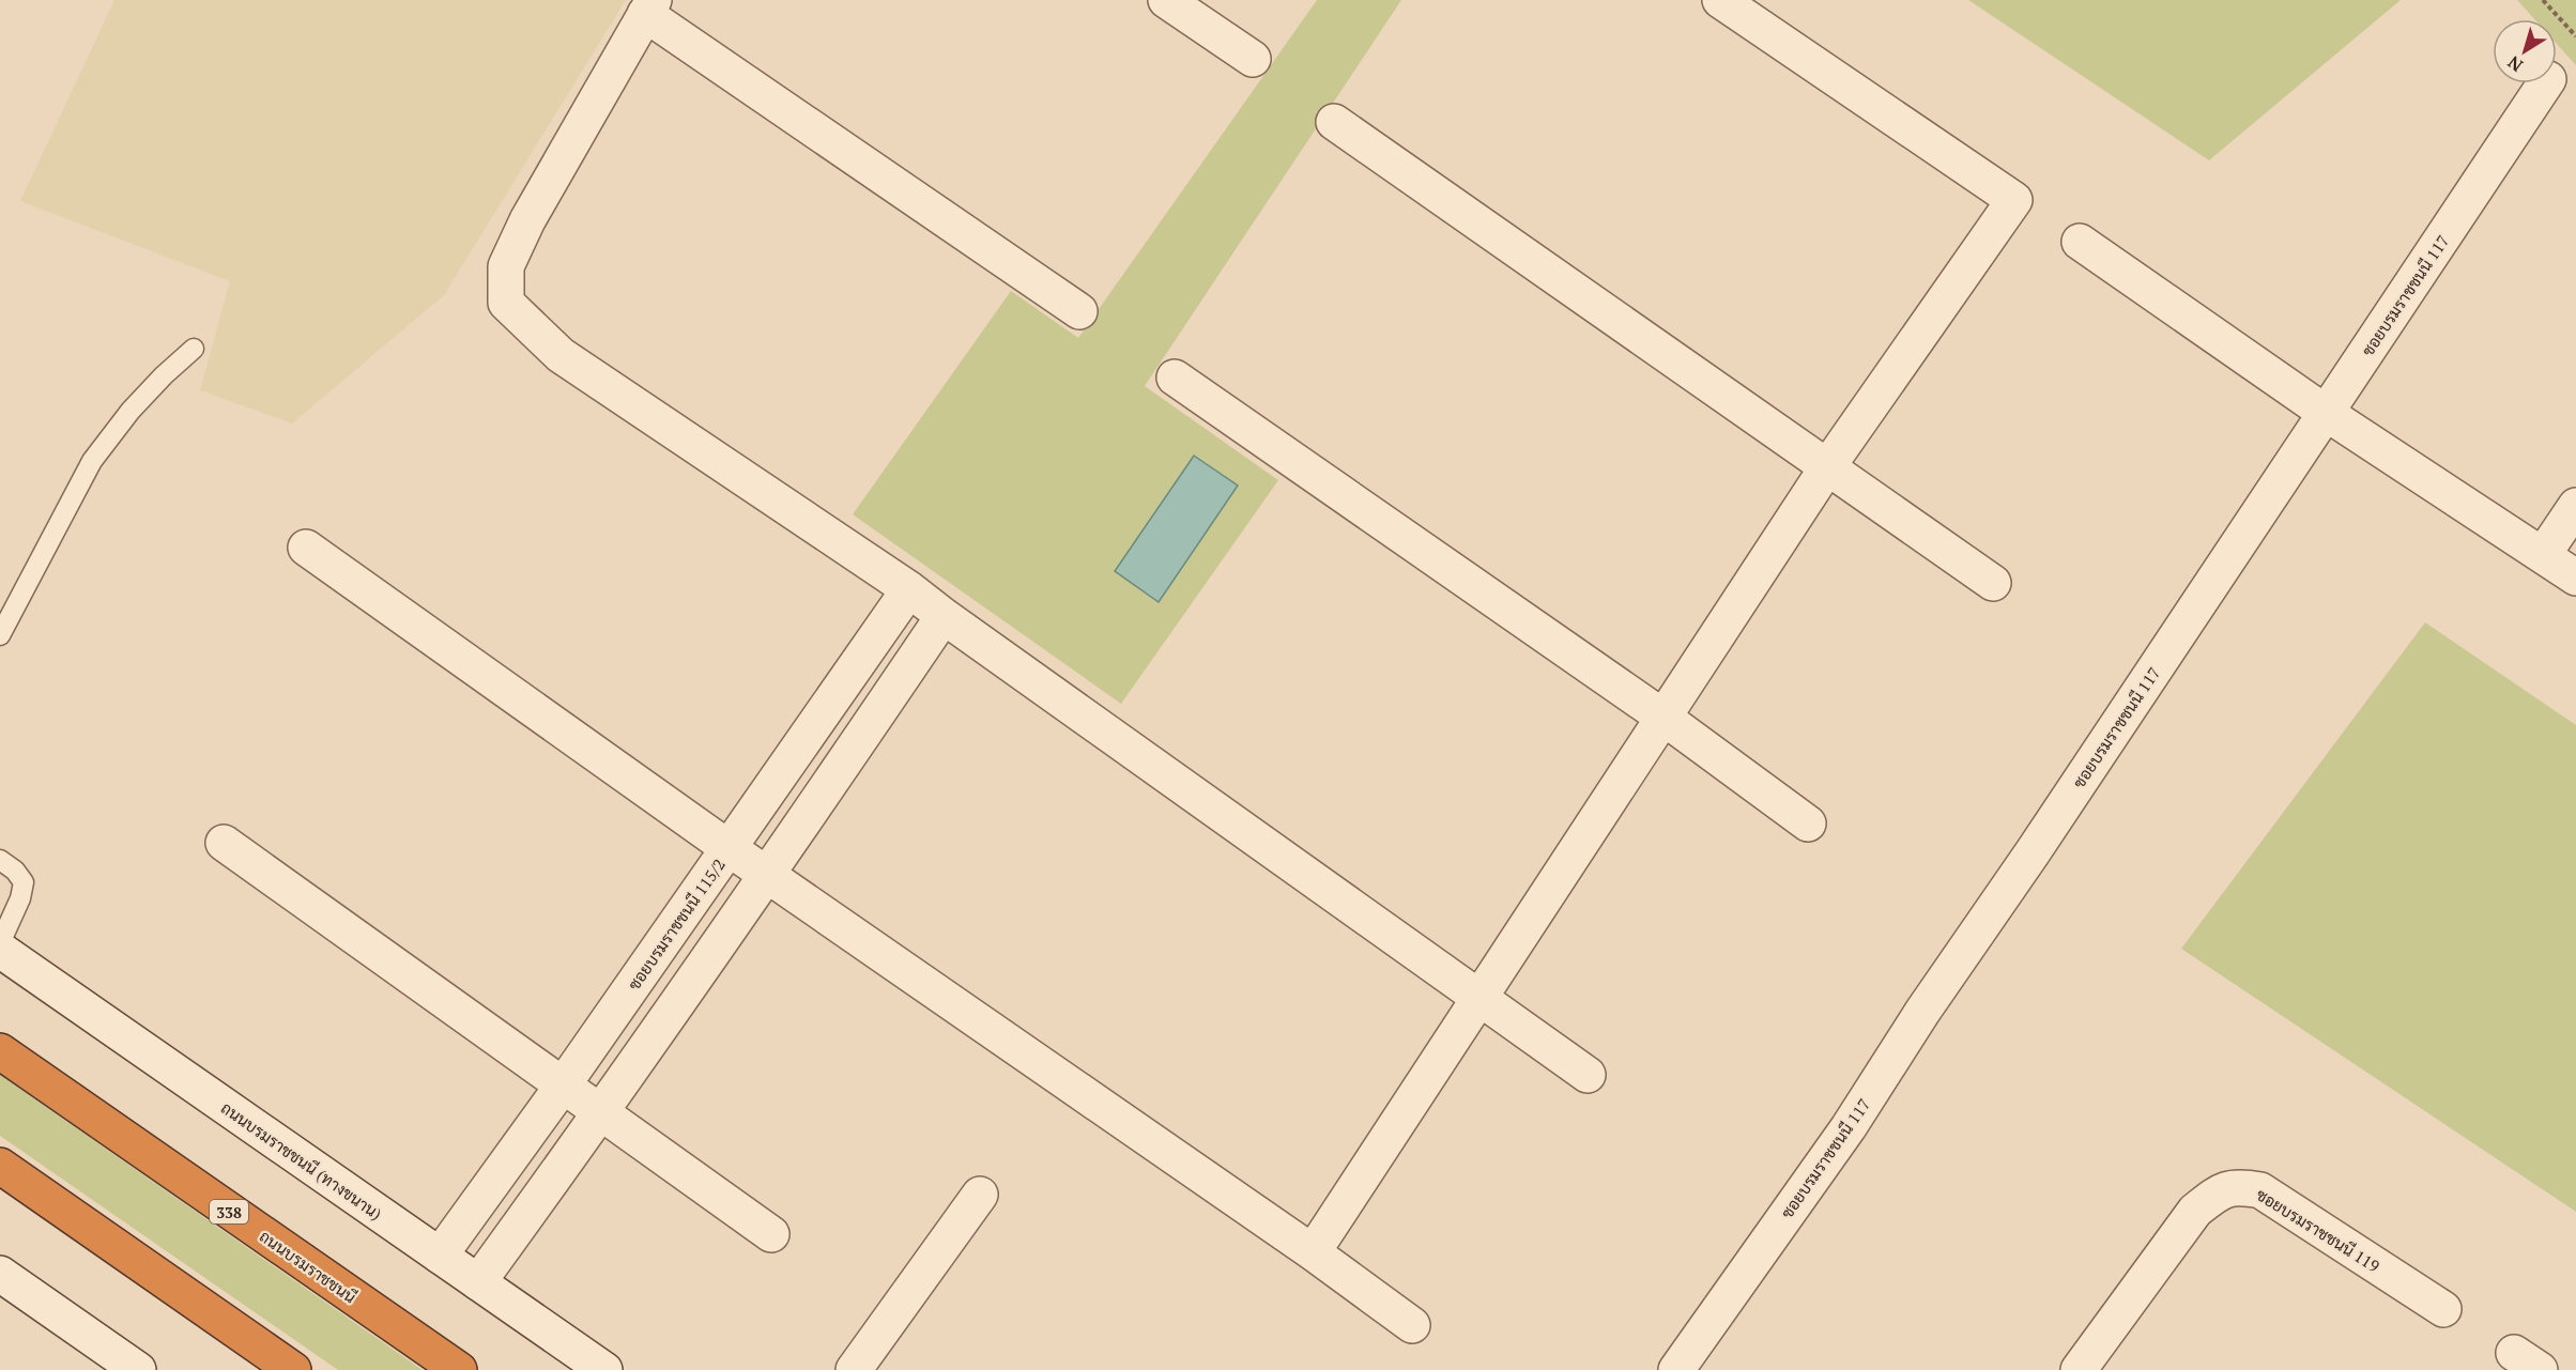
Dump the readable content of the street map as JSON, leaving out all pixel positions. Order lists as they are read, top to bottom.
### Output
{
  "streets": {
    "highway": ["338", "ถนนบรมราชชนนี"],
    "street": [
      "ซอยบรมราชชนนี 117",
      "ซอยบรมราชชนนี 115/2",
      "ถนนบรมราชชนนี (ทางขนาน)",
      "ซอยบรมราชชนนี 119"
    ]
  },
  "crossings": [
    ["ซอยบรมราชชนนี 115/2", "ถนนบรมราชชนนี (ทางขนาน)"]
  ],
  "north": "bottom left"
}
